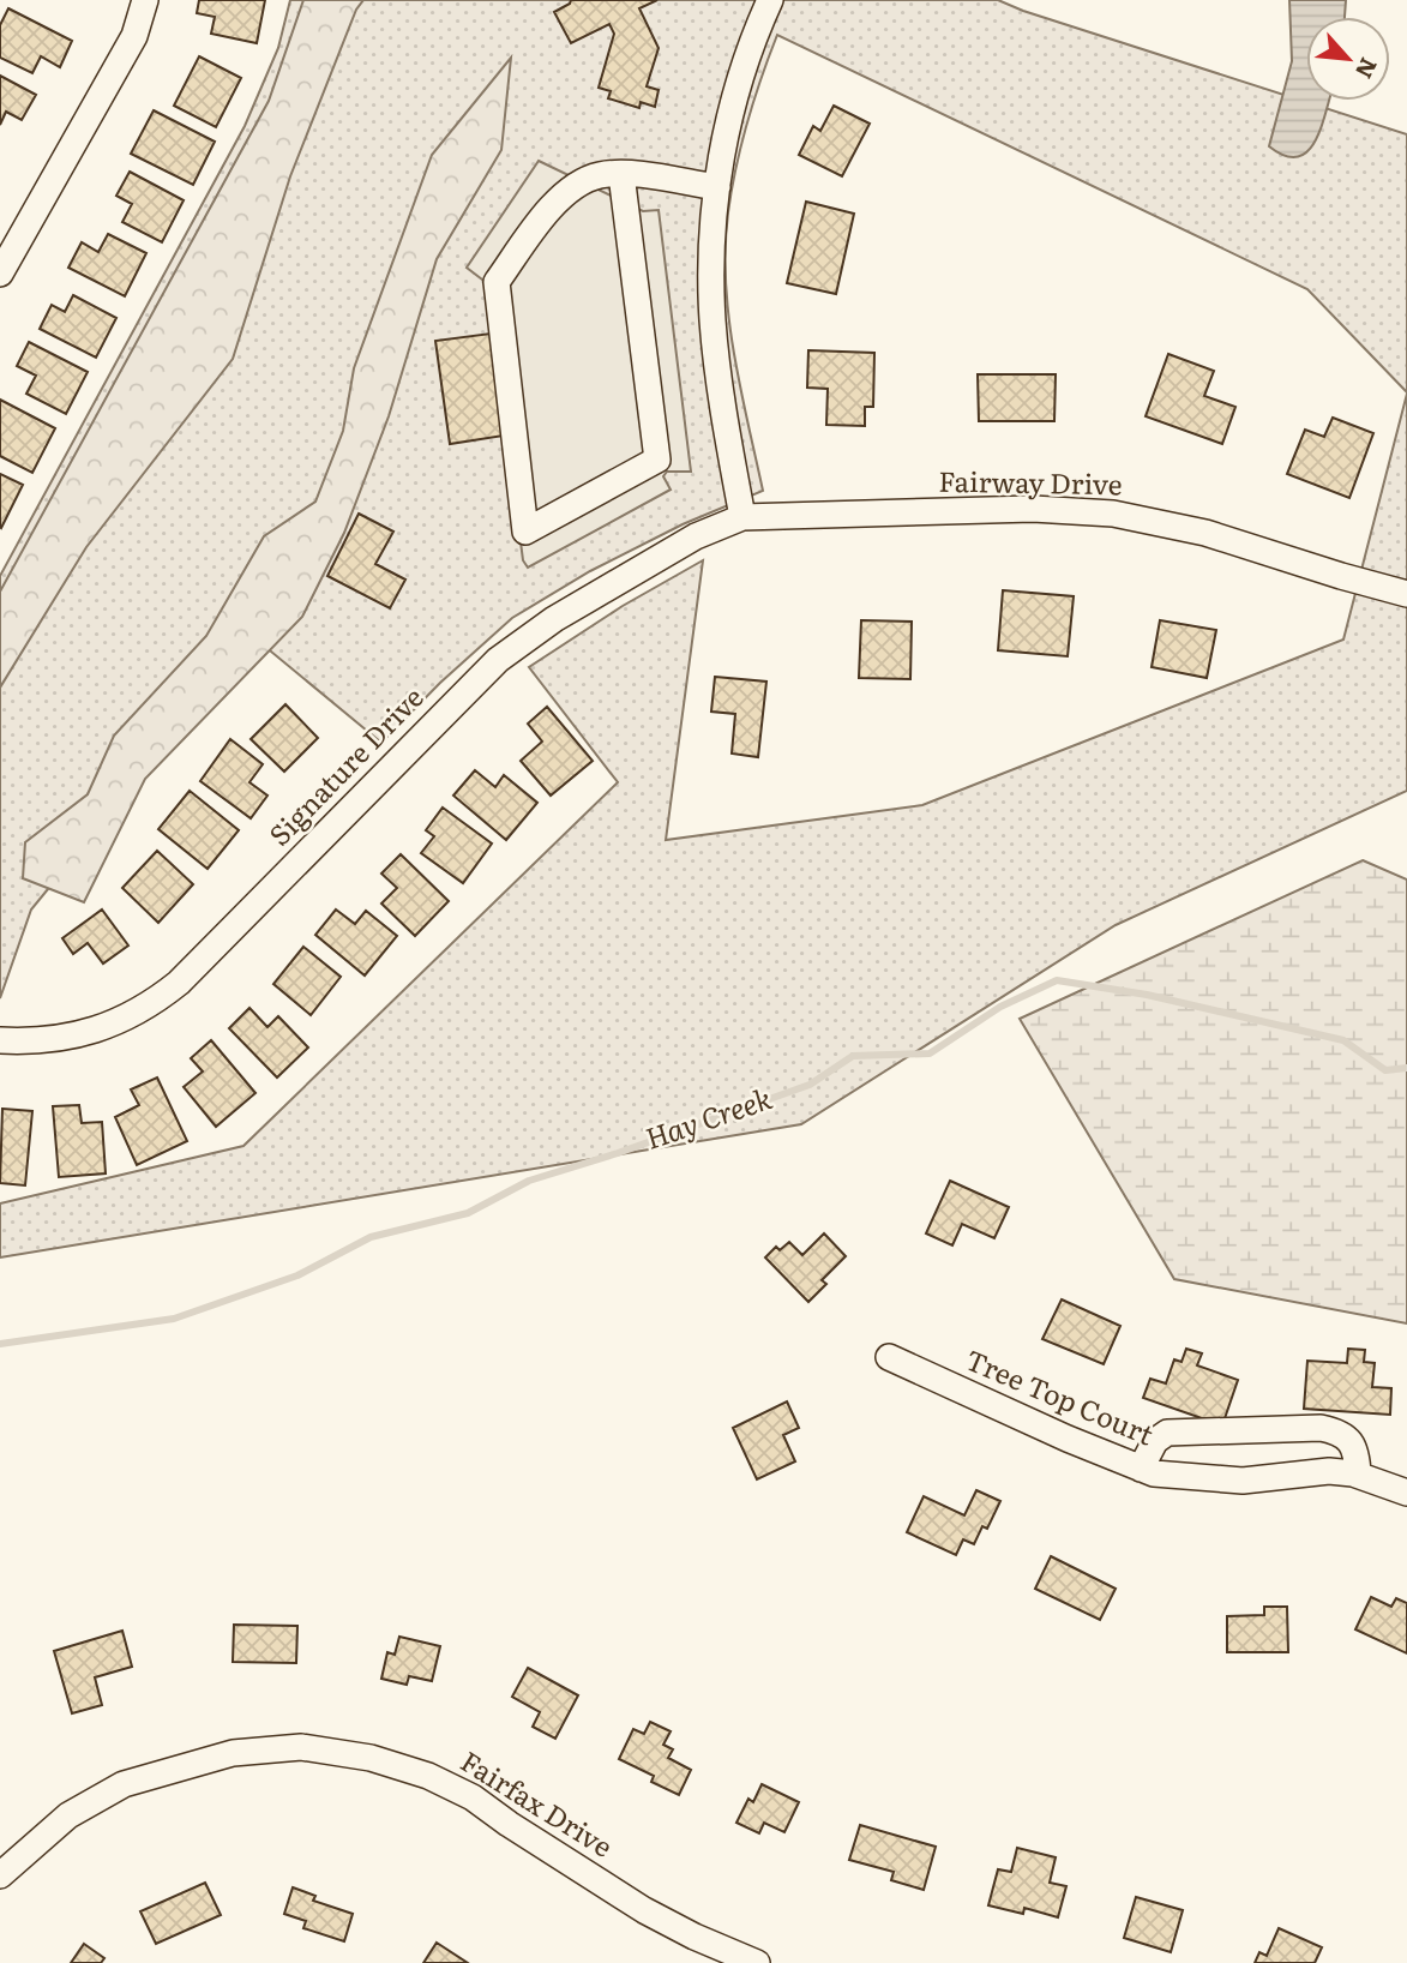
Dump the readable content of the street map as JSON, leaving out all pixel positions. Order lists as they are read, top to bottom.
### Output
{
  "streets": {
    "street": [
      "Fairway Drive",
      "Signature Drive",
      "Tree Top Court",
      "Fairfax Drive"
    ]
  },
  "crossings": [
    ["Fairway Drive", "Signature Drive"]
  ],
  "water": ["Hay Creek"],
  "north": "bottom right"
}
